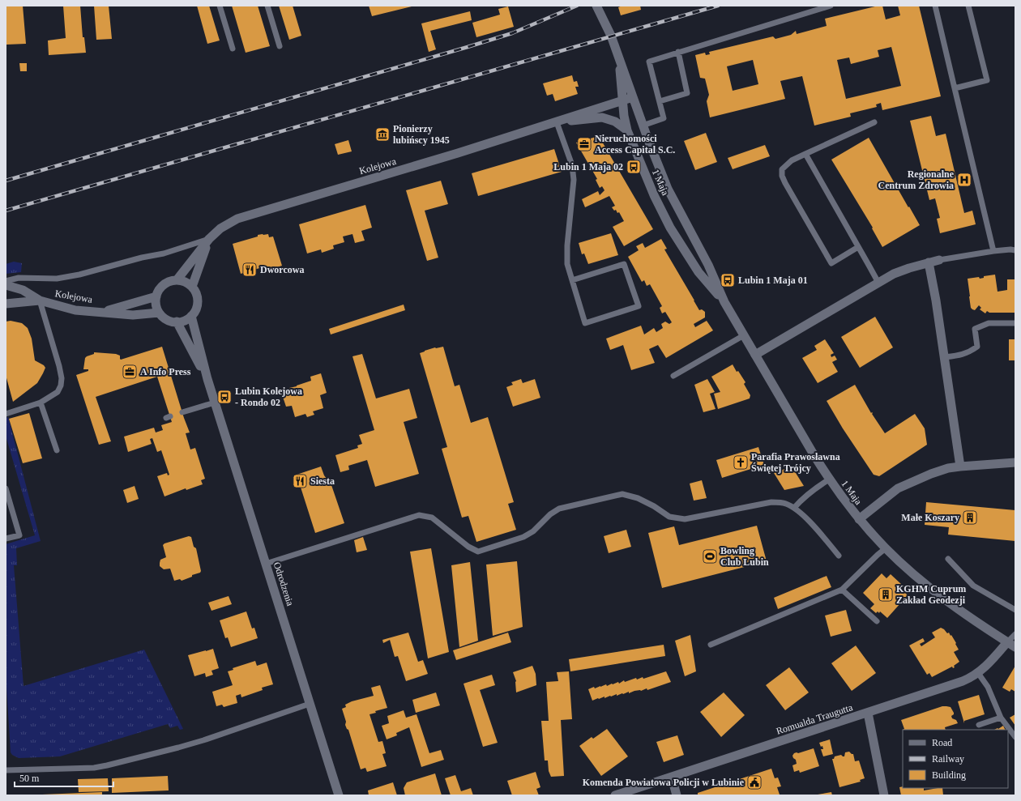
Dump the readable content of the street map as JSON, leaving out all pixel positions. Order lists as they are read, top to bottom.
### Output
{
  "streets": {
    "street": [
      "Kolejowa",
      "1 Maja",
      "Odrodzenia",
      "Romualda Traugutta"
    ]
  },
  "crossings": [
    ["Kolejowa", "1 Maja"],
    ["Kolejowa", "Odrodzenia"],
    ["1 Maja", "Romualda Traugutta"]
  ],
  "places": {
    "museum": ["Pionierzy lubińscy 1945"],
    "office": ["Nieruchomości Access Capital S.C.", "A Info Press"],
    "bus stop": ["Lubin 1 Maja 02", "Lubin 1 Maja 01", "Lubin Kolejowa - Rondo 02"],
    "hospital": ["Regionalne Centrum Zdrowia"],
    "restaurant": ["Dworcowa", "Siesta"],
    "church": ["Parafia Prawosławna Świętej Trójcy"],
    "building": ["Małe Koszary", "KGHM Cuprum Zakład Geodezji"],
    "sports": ["Bowling Club Lubin"],
    "public building": ["Komenda Powiatowa Policji w Lubinie"]
  },
  "legend": ["Road", "Railway", "Building"],
  "scale_bar": "50 m"
}
